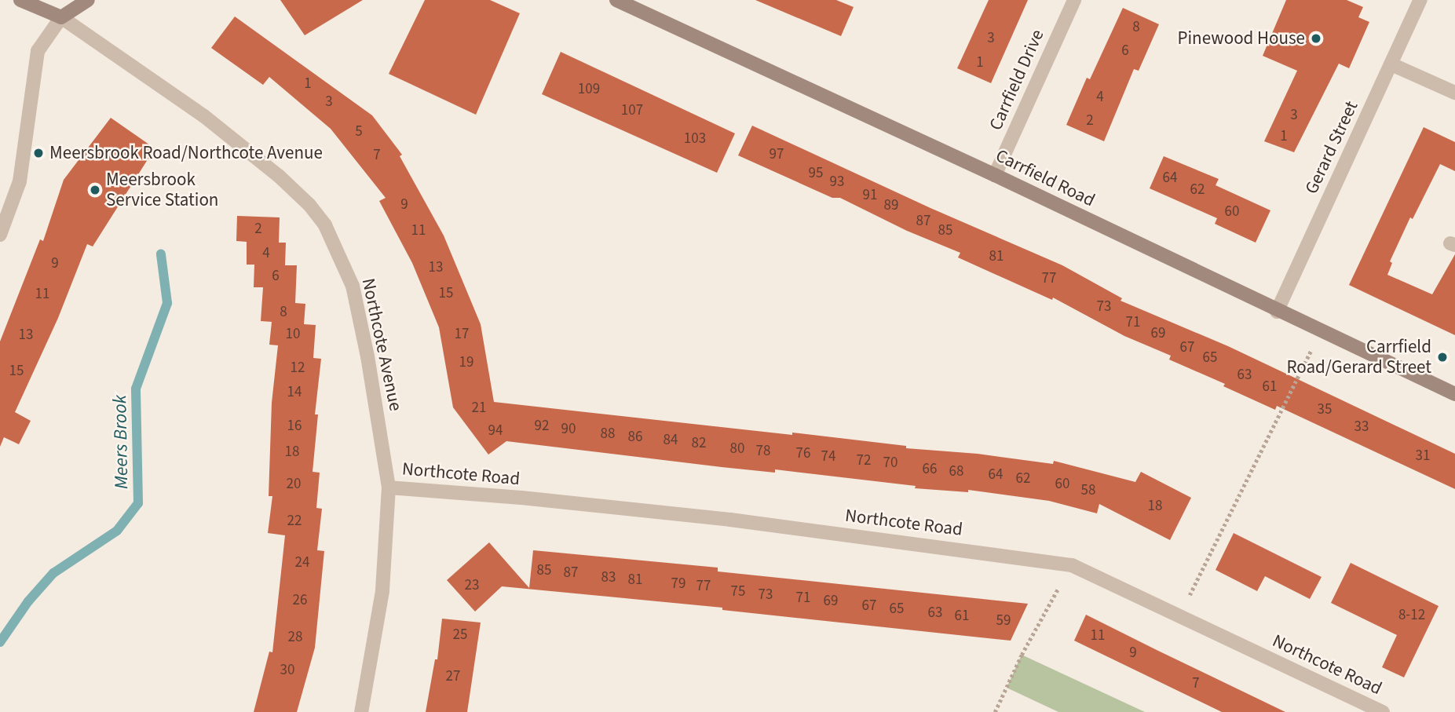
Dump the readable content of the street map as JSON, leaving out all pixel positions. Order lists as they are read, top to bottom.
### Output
{
  "streets": {
    "street": [
      "Carrfield Drive",
      "Gerard Street",
      "Carrfield Road",
      "Northcote Avenue",
      "Northcote Road"
    ]
  },
  "crossings": [
    ["Carrfield Drive", "Carrfield Road"],
    ["Gerard Street", "Carrfield Road"],
    ["Northcote Avenue", "Northcote Road"]
  ],
  "water": ["Meers Brook"],
  "places": [
    "Pinewood House",
    "Meersbrook Road/Northcote Avenue",
    "Meersbrook Service Station",
    "Carrfield Road/Gerard Street"
  ],
  "house_numbers": [
    "8",
    "3",
    "6",
    "1",
    "1",
    "109",
    "4",
    "3",
    "107",
    "3",
    "2",
    "5",
    "1",
    "103",
    "97",
    "7",
    "95",
    "64",
    "93",
    "62",
    "91",
    "9",
    "89",
    "60",
    "87",
    "2",
    "11",
    "85",
    "4",
    "81",
    "9",
    "13",
    "6",
    "77",
    "15",
    "11",
    "73",
    "8",
    "71",
    "69",
    "10",
    "17",
    "13",
    "67",
    "65",
    "19",
    "12",
    "15",
    "63",
    "61",
    "14",
    "21",
    "35",
    "16",
    "92",
    "33",
    "90",
    "94",
    "88",
    "86",
    "84",
    "82",
    "80",
    "78",
    "18",
    "76",
    "31",
    "74",
    "72",
    "70",
    "66",
    "68",
    "64",
    "62",
    "20",
    "60",
    "58",
    "18",
    "22",
    "24",
    "85",
    "87",
    "83",
    "81",
    "79",
    "23",
    "77",
    "75",
    "73",
    "71",
    "26",
    "69",
    "67",
    "65",
    "63",
    "8-12",
    "61",
    "59",
    "25",
    "11",
    "28",
    "9",
    "30",
    "27",
    "7"
  ]
}
